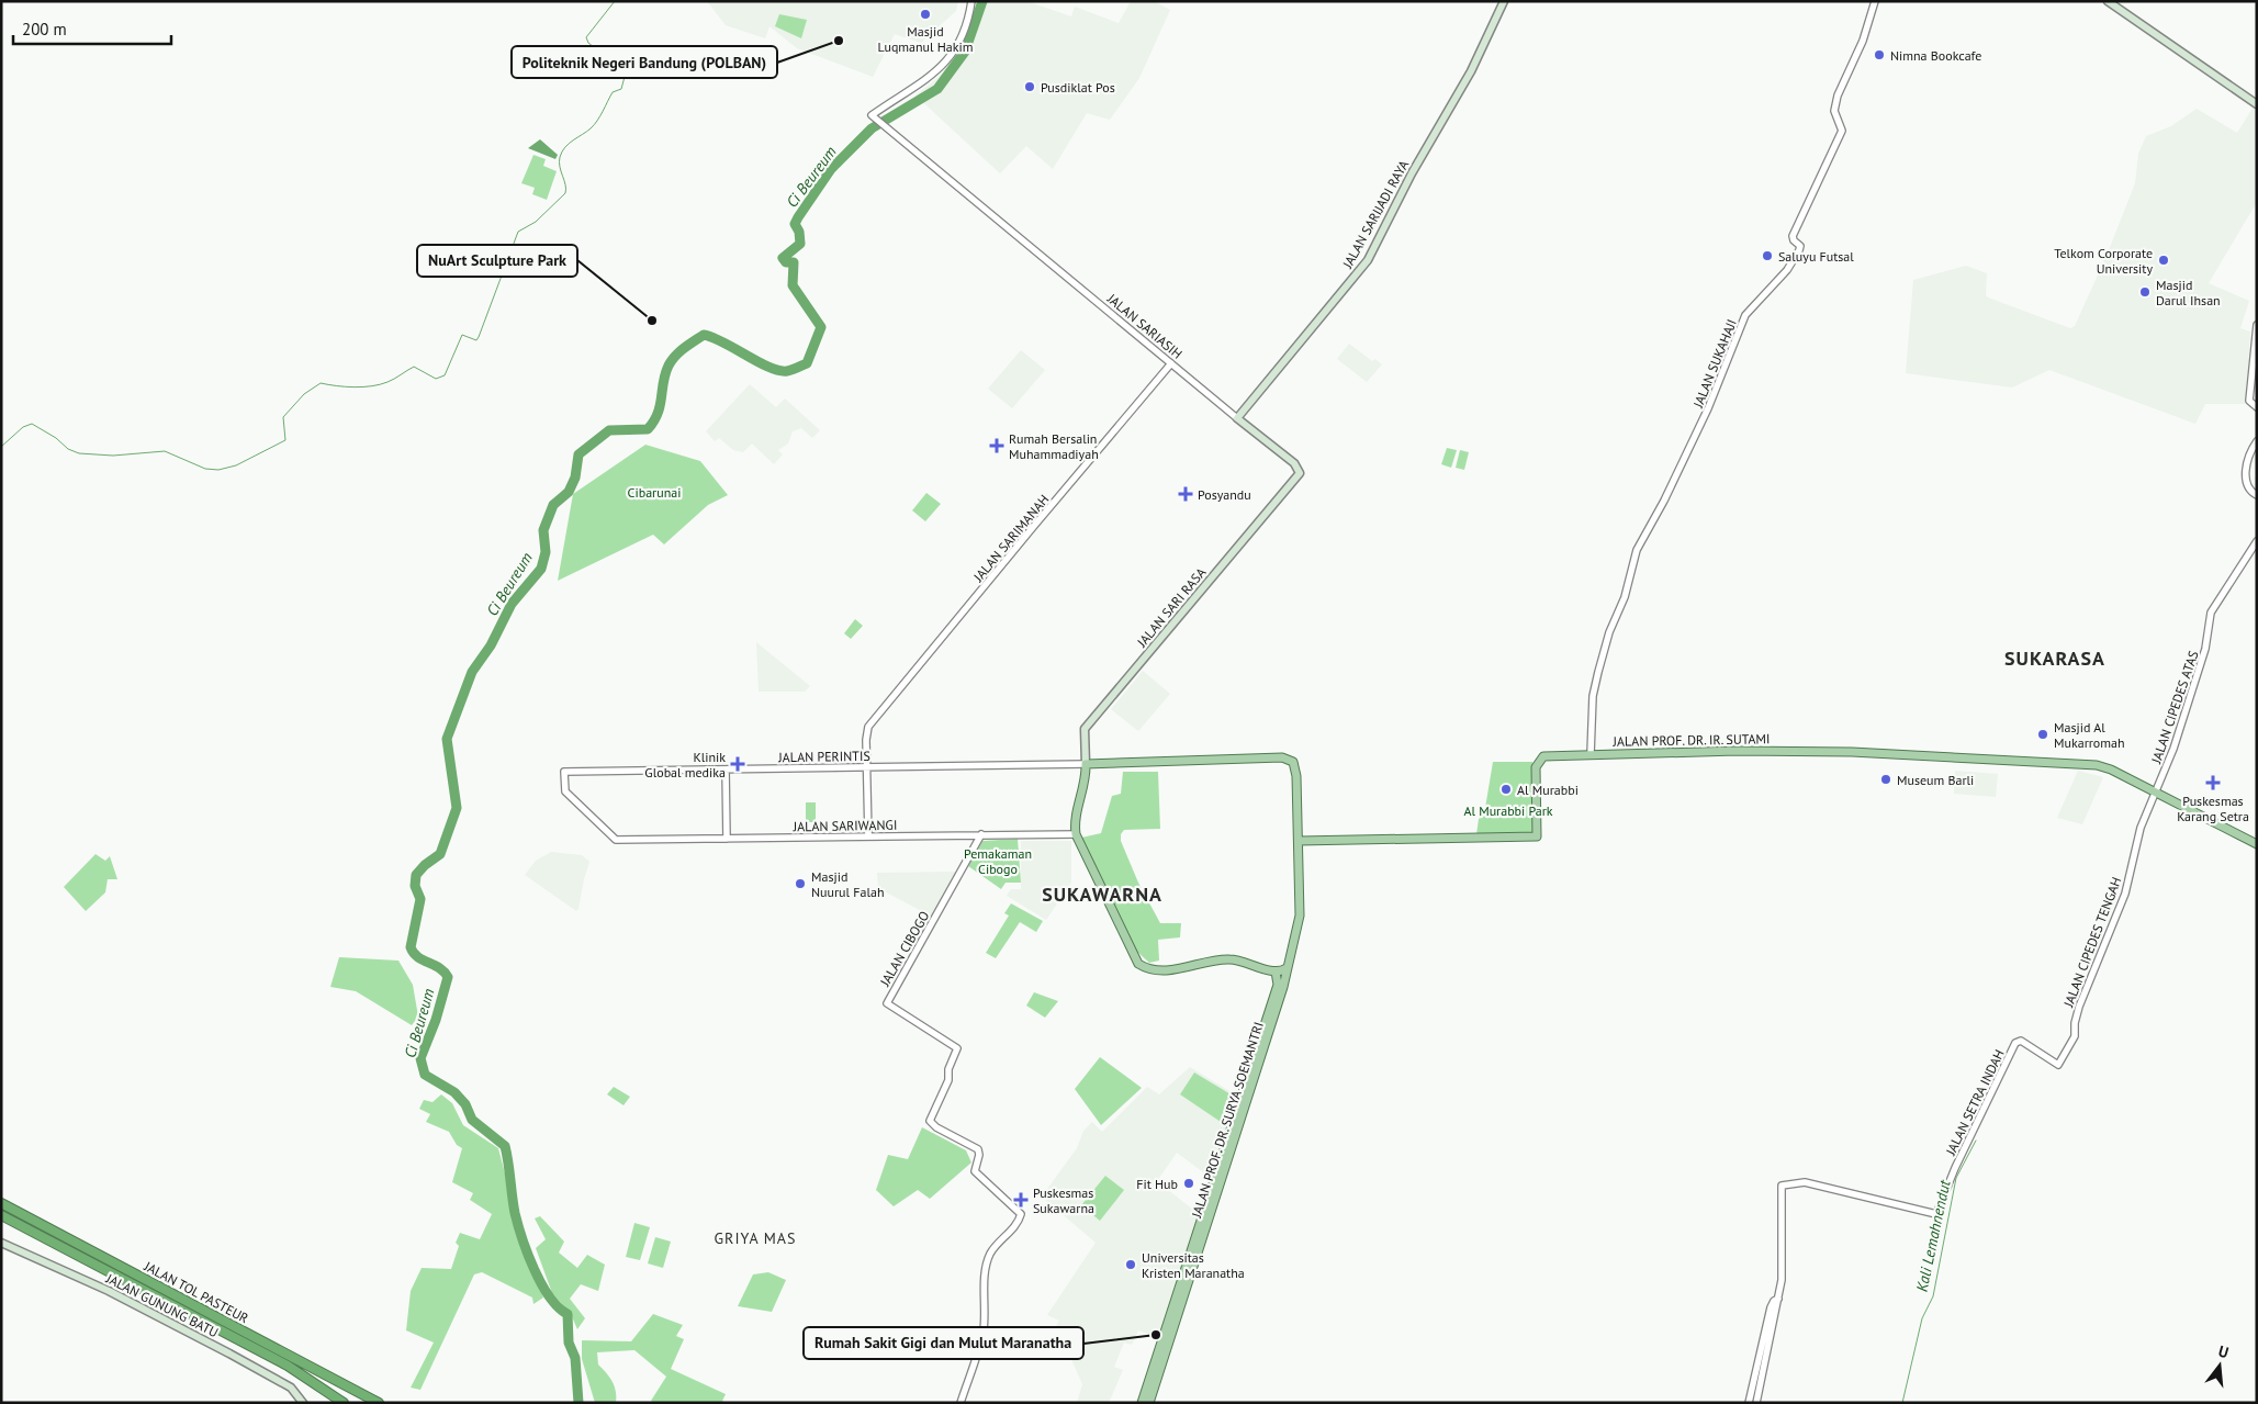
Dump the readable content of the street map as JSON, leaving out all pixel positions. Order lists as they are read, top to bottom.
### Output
{
  "streets": {
    "highway": ["JALAN TOL PASTEUR"],
    "main road": [
      "JALAN SARIJADI RAYA",
      "JALAN SARIASIH",
      "JALAN SARI RASA",
      "JALAN PROF. DR. IR. SUTAMI",
      "JALAN PROF. DR. SURYA SOEMANTRI",
      "JALAN GUNUNG BATU"
    ],
    "street": [
      "JALAN SUKAHAJI",
      "JALAN SARIMANAH",
      "JALAN CIPEDES ATAS",
      "JALAN PERINTIS",
      "JALAN SARIWANGI",
      "JALAN CIPEDES TENGAH",
      "JALAN CIBOGO",
      "JALAN SETRA INDAH"
    ]
  },
  "crossings": [
    ["JALAN SARIJADI RAYA", "JALAN SARIASIH"],
    ["JALAN SARIASIH", "JALAN SARIMANAH"],
    ["JALAN SARIASIH", "JALAN SARI RASA"],
    ["JALAN SUKAHAJI", "JALAN PROF. DR. IR. SUTAMI"],
    ["JALAN SARIMANAH", "JALAN PERINTIS"],
    ["JALAN SARI RASA", "JALAN PERINTIS"],
    ["JALAN SARI RASA", "JALAN PROF. DR. SURYA SOEMANTRI"],
    ["JALAN CIPEDES ATAS", "JALAN PROF. DR. IR. SUTAMI"],
    ["JALAN CIPEDES ATAS", "JALAN CIPEDES TENGAH"],
    ["JALAN PROF. DR. IR. SUTAMI", "JALAN CIPEDES TENGAH"],
    ["JALAN PROF. DR. IR. SUTAMI", "JALAN PROF. DR. SURYA SOEMANTRI"],
    ["JALAN PERINTIS", "JALAN SARIWANGI"],
    ["JALAN PERINTIS", "JALAN PROF. DR. SURYA SOEMANTRI"],
    ["JALAN SARIWANGI", "JALAN CIBOGO"],
    ["JALAN CIPEDES TENGAH", "JALAN SETRA INDAH"]
  ],
  "districts": ["SUKARASA", "SUKAWARNA", "GRIYA MAS"],
  "water": ["Ci Beureum", "Kali Lemahnendut"],
  "parks": ["Cibarunai", "Al Murabbi Park", "Pemakaman Cibogo"],
  "places": {
    "other": [
      "Masjid Luqmanul Hakim",
      "Politeknik Negeri Bandung (POLBAN)",
      "Nimna Bookcafe",
      "Pusdiklat Pos",
      "Saluyu Futsal",
      "Telkom Corporate University",
      "Masjid Darul Ihsan",
      "NuArt Sculpture Park",
      "Masjid Al Mukarromah",
      "Museum Barli",
      "Al Murabbi",
      "Masjid Nuurul Falah",
      "Fit Hub",
      "Universitas Kristen Maranatha",
      "Rumah Sakit Gigi dan Mulut Maranatha"
    ],
    "health": [
      "Rumah Bersalin Muhammadiyah",
      "Posyandu",
      "Klinik Global medika",
      "Puskesmas Karang Setra",
      "Puskesmas Sukawarna"
    ]
  },
  "scale_bar": "200 m",
  "north": "top"
}
